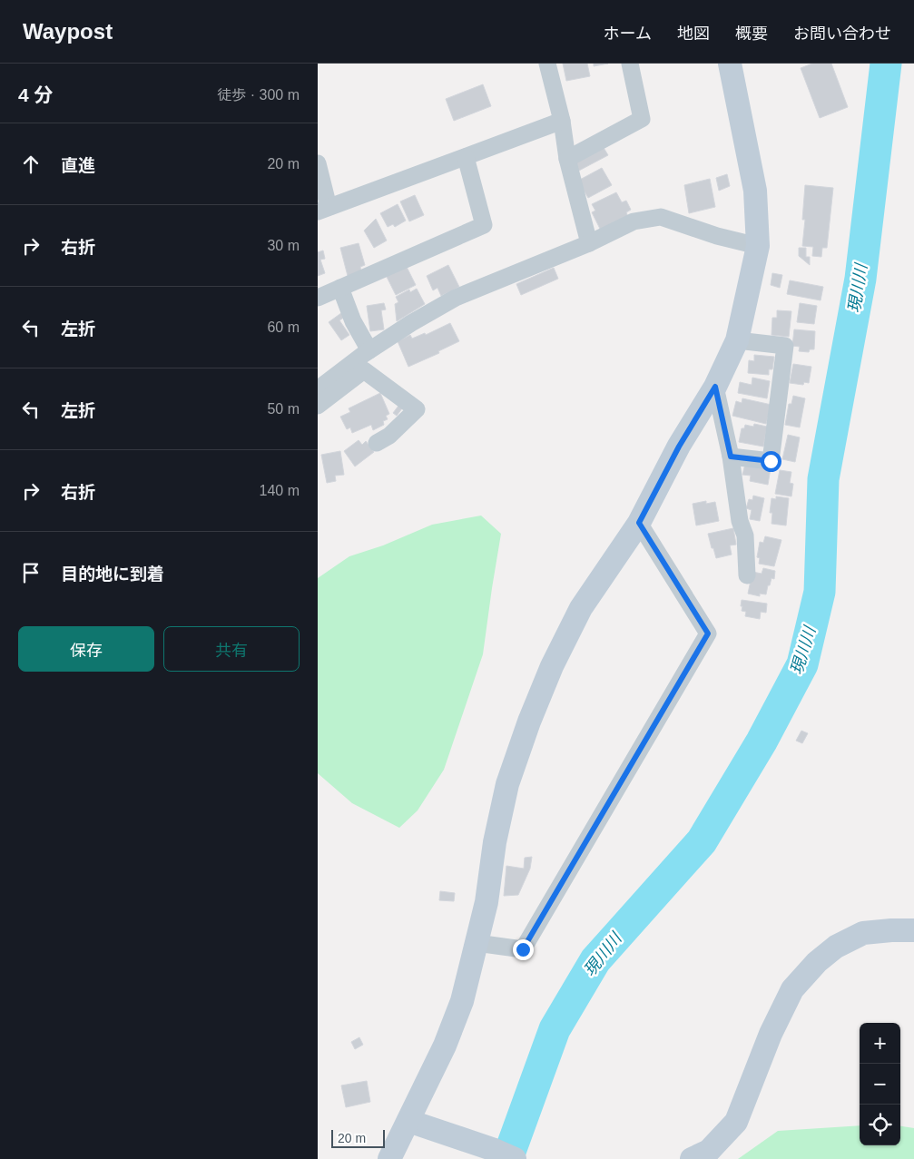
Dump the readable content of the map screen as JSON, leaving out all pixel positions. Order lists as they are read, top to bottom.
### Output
{
  "water": ["現川川"],
  "scale_bar": "20 m",
  "page": {
    "header": "Waypost",
    "nav": [
      "ホーム",
      "地図",
      "概要",
      "お問い合わせ"
    ],
    "heading": ["4 分", "徒歩 · 300 m"],
    "list": [
      ["直進", "20 m"],
      ["右折", "30 m"],
      ["左折", "60 m"],
      ["左折", "50 m"],
      ["右折", "140 m"],
      "目的地に到着"
    ],
    "buttons": ["保存", "共有"],
    "map_buttons": ["+", "−"],
    "scale": "20 m"
  }
}
